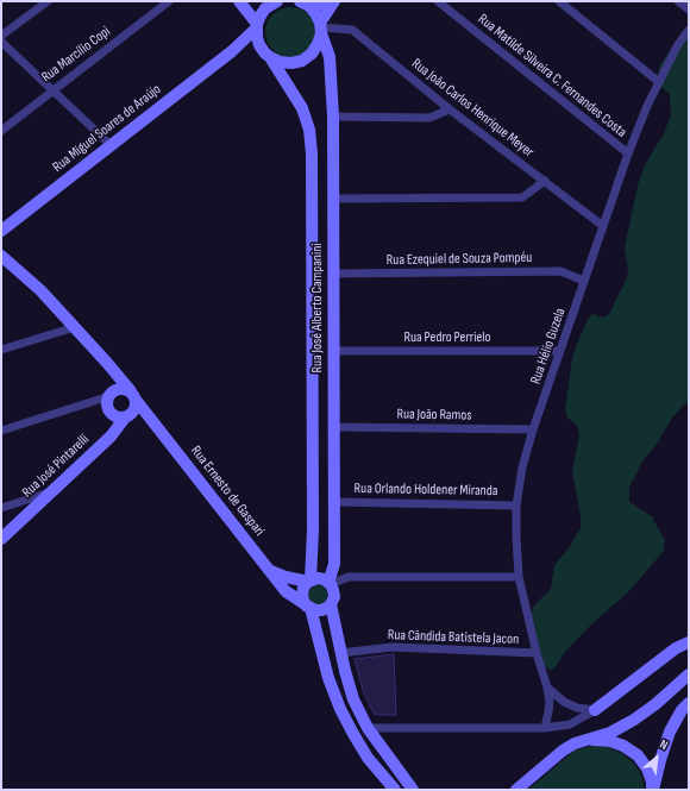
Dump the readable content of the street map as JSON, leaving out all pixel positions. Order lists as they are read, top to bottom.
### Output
{
  "streets": {
    "street": [
      "Rua Marcílio Copi",
      "Rua Matilde Silveira C. Fernandes Costa",
      "Rua João Carlos Henrique Meyer",
      "Rua Miguel Soares de Araújo",
      "Rua Ezequiel de Souza Pompéu",
      "Rua José Alberto Campanini",
      "Rua Pedro Perrielo",
      "Rua Hélio Guzela",
      "Rua João Ramos",
      "Rua José Pintarelli",
      "Rua Orlando Holdener Miranda",
      "Rua Ernesto de Gaspari",
      "Rua Cândida Batistela Jacon"
    ]
  },
  "crossings": [
    ["Rua Matilde Silveira C. Fernandes Costa", "Rua Hélio Guzela"],
    ["Rua João Carlos Henrique Meyer", "Rua José Alberto Campanini"],
    ["Rua João Carlos Henrique Meyer", "Rua Hélio Guzela"],
    ["Rua Miguel Soares de Araújo", "Rua José Alberto Campanini"],
    ["Rua Ezequiel de Souza Pompéu", "Rua José Alberto Campanini"],
    ["Rua Ezequiel de Souza Pompéu", "Rua Hélio Guzela"],
    ["Rua José Alberto Campanini", "Rua Pedro Perrielo"],
    ["Rua José Alberto Campanini", "Rua João Ramos"],
    ["Rua José Alberto Campanini", "Rua Orlando Holdener Miranda"],
    ["Rua José Alberto Campanini", "Rua Ernesto de Gaspari"],
    ["Rua Pedro Perrielo", "Rua Hélio Guzela"],
    ["Rua Hélio Guzela", "Rua João Ramos"],
    ["Rua Hélio Guzela", "Rua Orlando Holdener Miranda"],
    ["Rua Hélio Guzela", "Rua Cândida Batistela Jacon"],
    ["Rua José Pintarelli", "Rua Ernesto de Gaspari"]
  ],
  "north": "top right"
}
